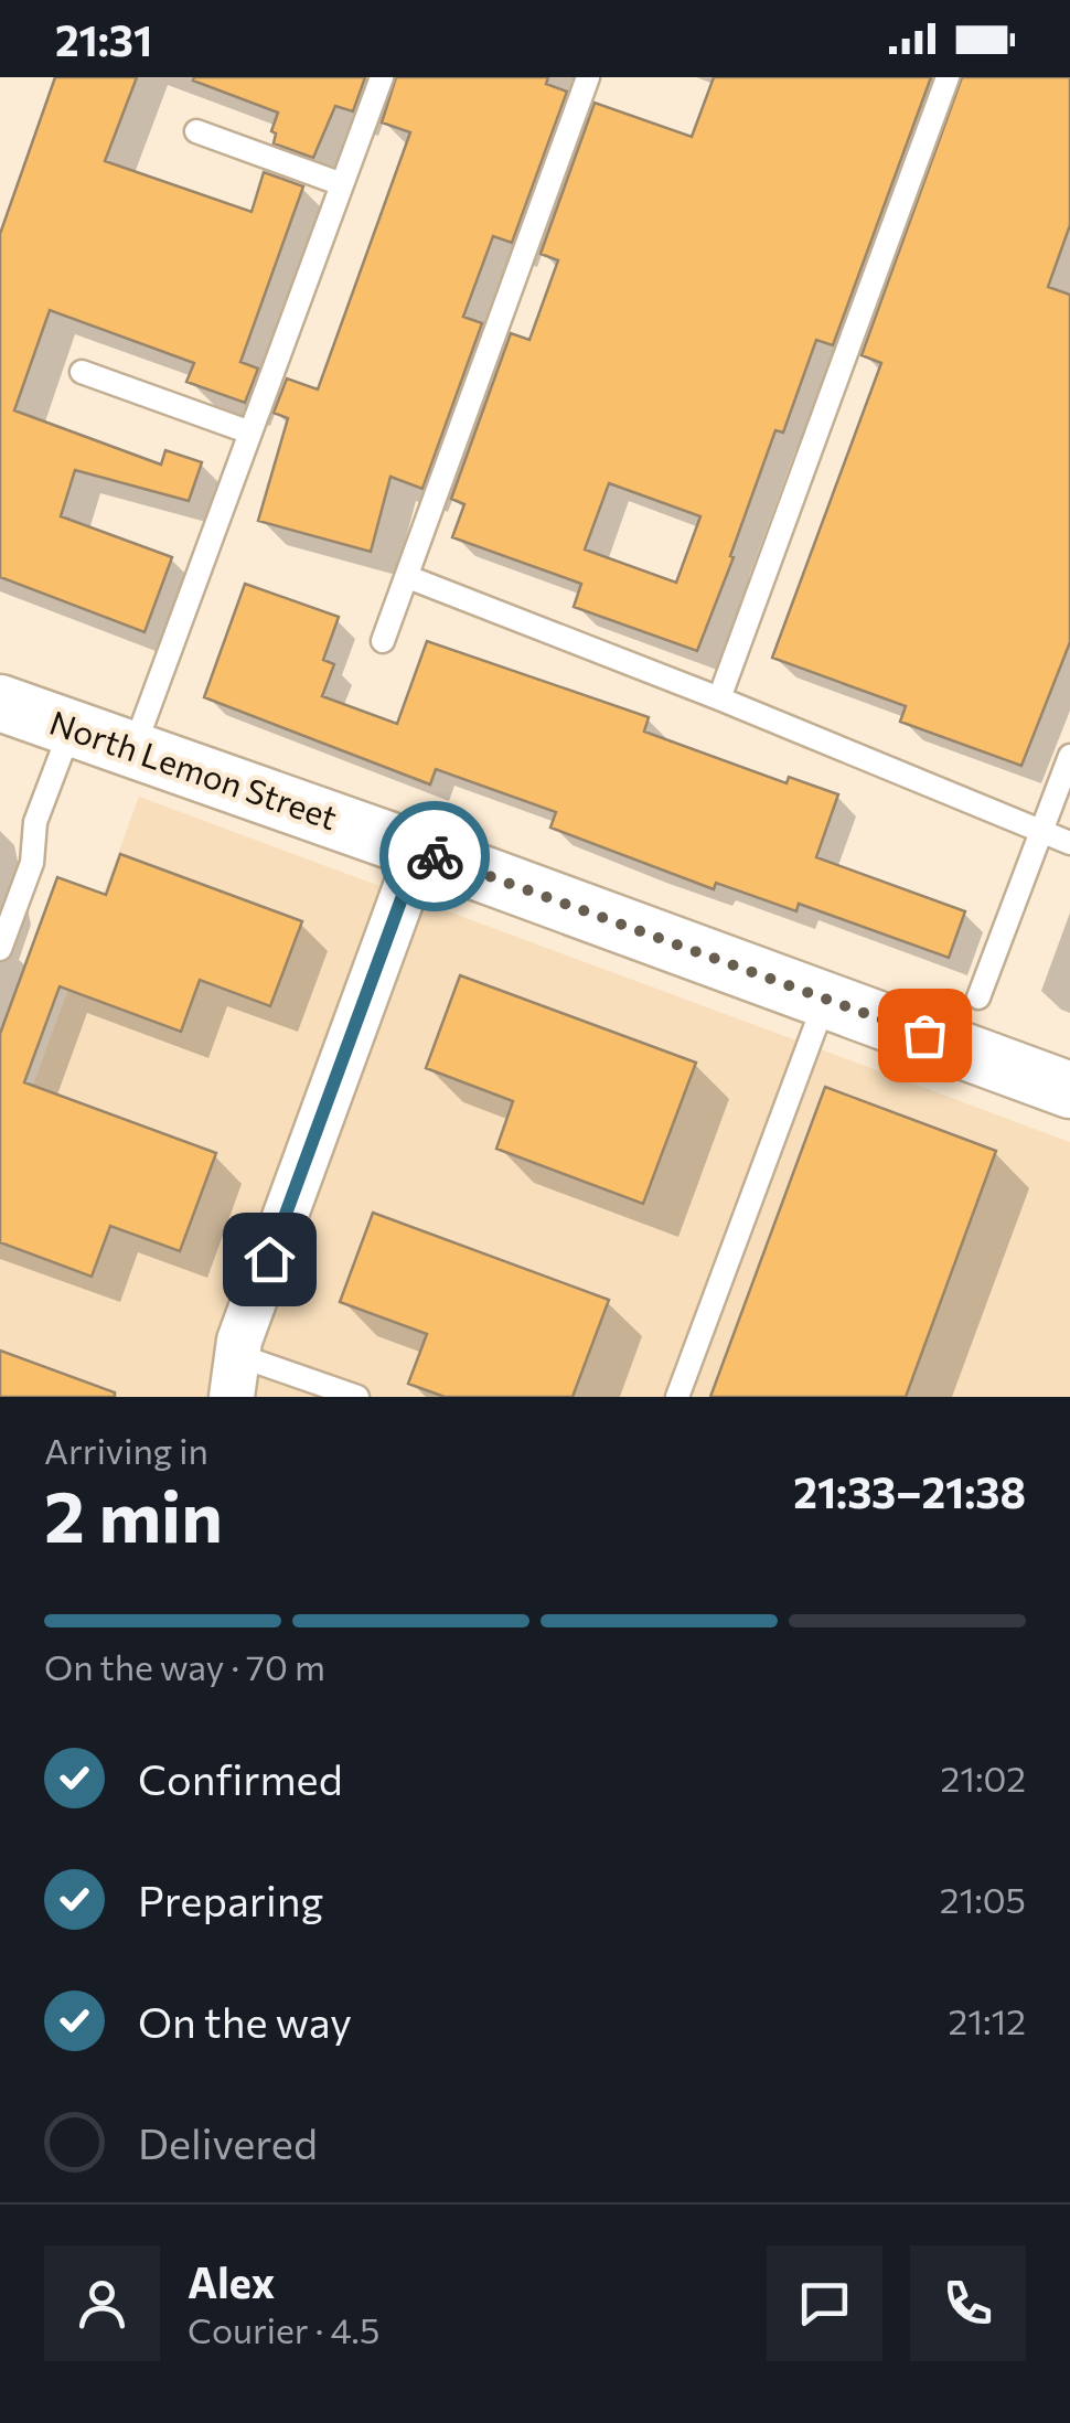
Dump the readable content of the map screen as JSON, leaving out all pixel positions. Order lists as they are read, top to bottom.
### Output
{
  "streets": {
    "street": ["North Lemon Street"]
  },
  "page": {
    "status": "21:31",
    "heading": ["2 min", "Arriving in", "21:33–21:38"],
    "panel": ["Alex", "Courier · 4.5"],
    "bar": "On the way · 70 m",
    "list": [
      ["Confirmed", "21:02"],
      ["Preparing", "21:05"],
      ["On the way", "21:12"],
      "Delivered"
    ]
  }
}
